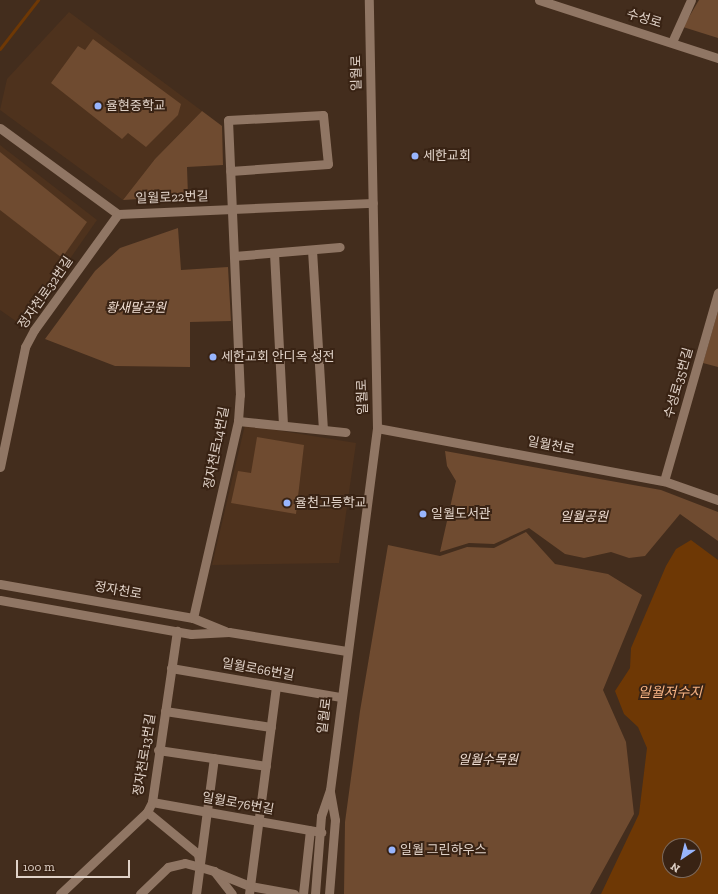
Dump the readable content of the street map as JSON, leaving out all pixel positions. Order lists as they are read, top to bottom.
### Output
{
  "streets": {
    "street": [
      "수성로",
      "일월로",
      "일월로22번길",
      "정자천로32번길",
      "수성로35번길",
      "일월천로",
      "정자천로14번길",
      "정자천로",
      "일월로66번길",
      "정자천로13번길",
      "일월로76번길"
    ]
  },
  "crossings": [
    ["일월로", "일월로22번길"],
    ["일월로", "일월천로"],
    ["일월로", "정자천로"],
    ["일월로", "일월로66번길"],
    ["일월로", "일월로76번길"],
    ["일월로22번길", "정자천로32번길"],
    ["일월로22번길", "정자천로14번길"],
    ["수성로35번길", "일월천로"],
    ["정자천로14번길", "정자천로"],
    ["정자천로", "정자천로13번길"],
    ["일월로66번길", "정자천로13번길"],
    ["정자천로13번길", "일월로76번길"]
  ],
  "water": ["일월저수지"],
  "parks": ["황새말공원", "일월공원", "일월수목원"],
  "places": [
    "율현중학교",
    "세한교회",
    "세한교회 안디옥 성전",
    "율천고등학교",
    "일월도서관",
    "일월 그린하우스"
  ],
  "scale_bar": "100 m",
  "north": "bottom left"
}
